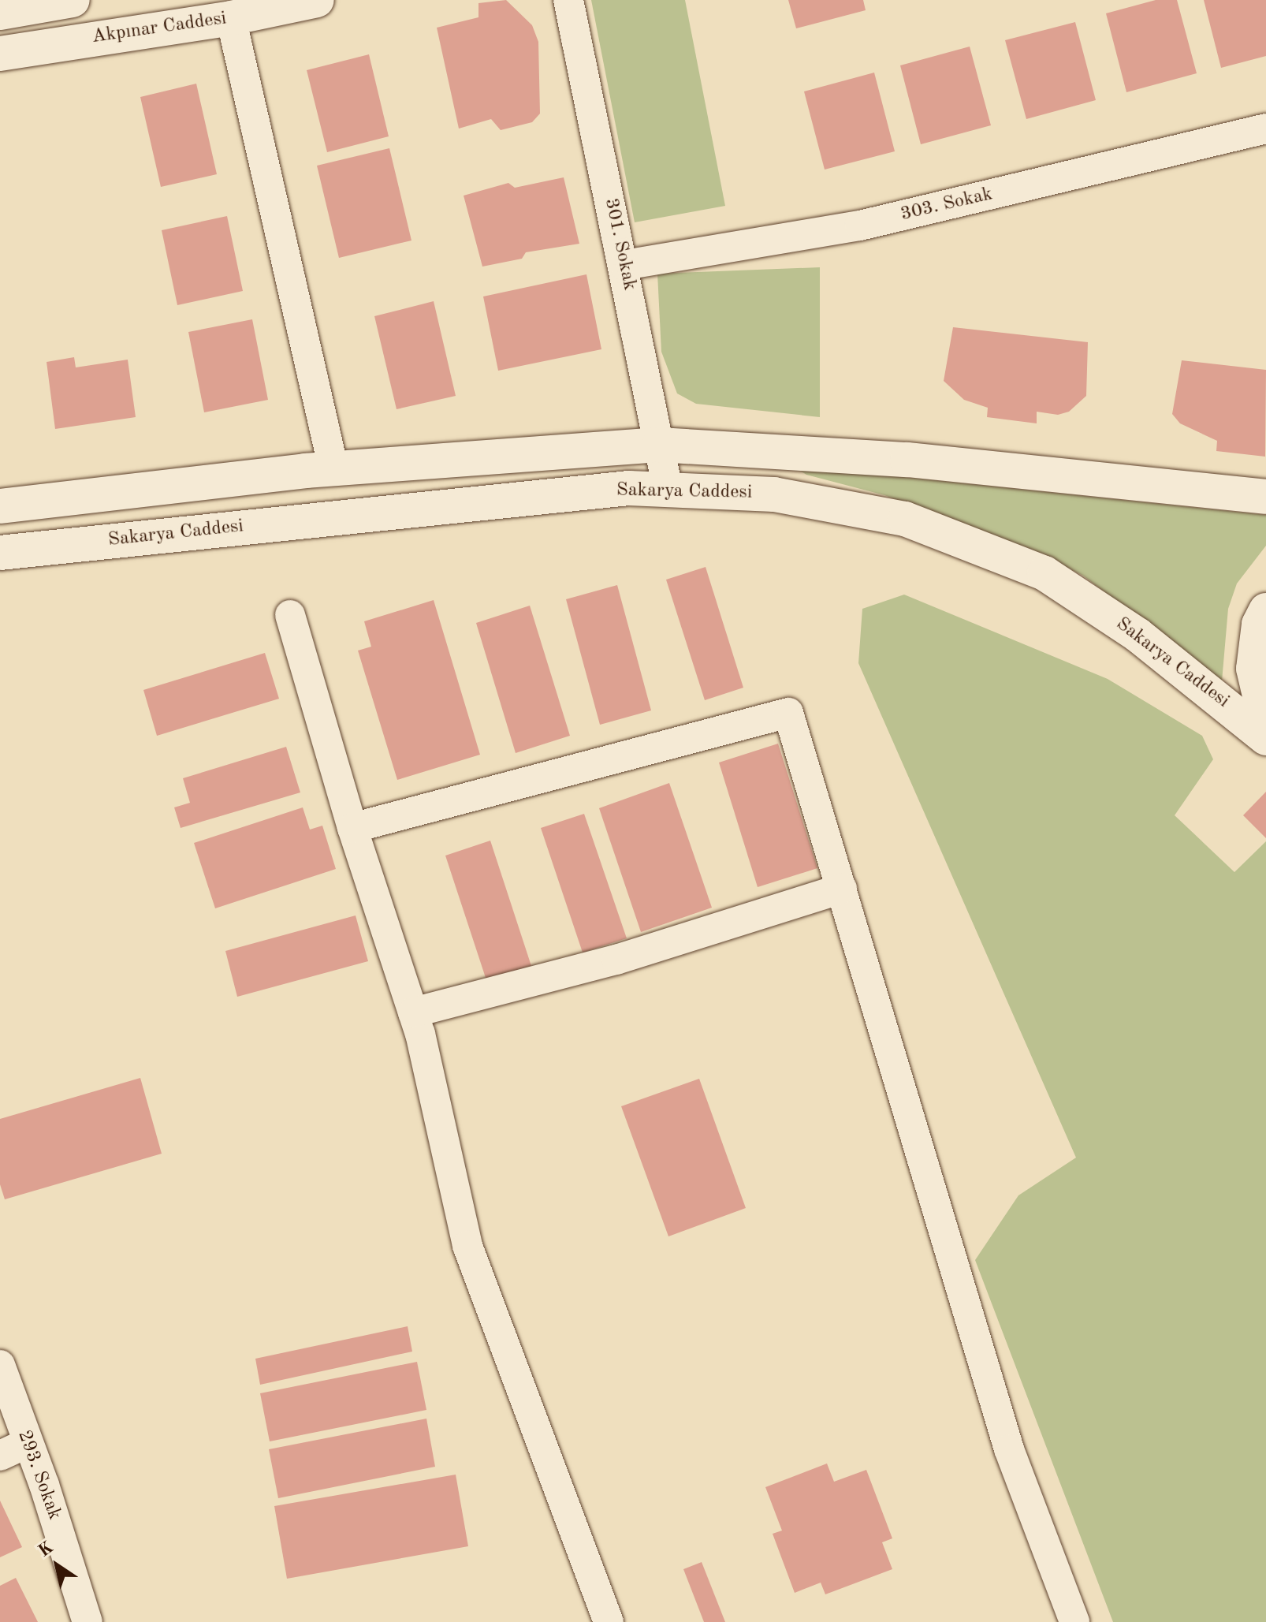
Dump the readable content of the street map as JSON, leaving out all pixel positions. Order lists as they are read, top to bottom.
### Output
{
  "streets": {
    "main road": ["Akpınar Caddesi", "Sakarya Caddesi"],
    "street": ["303. Sokak", "301. Sokak", "293. Sokak"]
  },
  "crossings": [
    ["303. Sokak", "301. Sokak"],
    ["301. Sokak", "Sakarya Caddesi"]
  ],
  "north": "top left"
}
